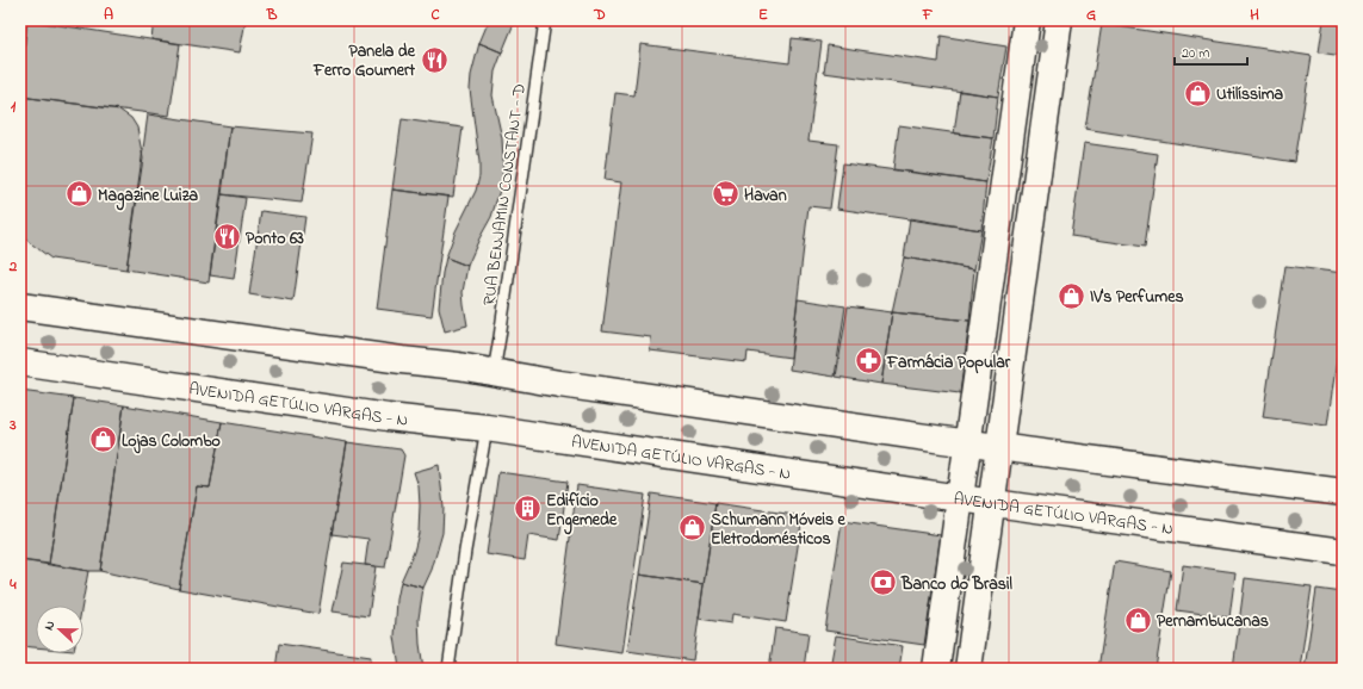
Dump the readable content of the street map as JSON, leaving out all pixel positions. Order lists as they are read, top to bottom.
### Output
{
  "streets": {
    "street": ["AVENIDA GETÚLIO VARGAS - N"],
    "lane": ["RUA BENJAMIN CONSTANT - D"]
  },
  "places": {
    "restaurant": ["Panela de Ferro Goumert", "Ponto 63"],
    "shop": [
      "Utilíssima",
      "Magazine Luiza",
      "IV's Perfumes",
      "Lojas Colombo",
      "Schumann Móveis e Eletrodomésticos",
      "Pernambucanas"
    ],
    "supermarket": ["Havan"],
    "pharmacy": ["Farmácia Popular"],
    "building": ["Edifício Engemede"],
    "bank": ["Banco do Brasil"]
  },
  "scale_bar": "20 m",
  "north": "left",
  "grid": {
    "columns": [
      "A",
      "B",
      "C",
      "D",
      "E",
      "F",
      "G",
      "H"
    ],
    "rows": [
      "1",
      "2",
      "3",
      "4"
    ]
  }
}
